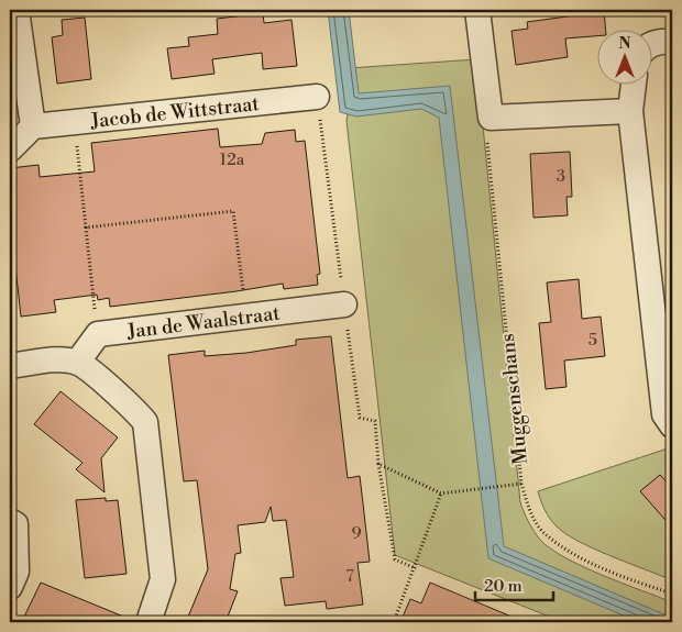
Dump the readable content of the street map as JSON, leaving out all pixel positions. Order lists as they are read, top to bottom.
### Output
{
  "streets": {
    "street": ["Jacob de Wittstraat", "Jan de Waalstraat"],
    "path": ["Muggenschans"]
  },
  "house_numbers": [
    "12a",
    "3",
    "5",
    "9",
    "7"
  ],
  "scale_bar": "20 m",
  "north": "top"
}
